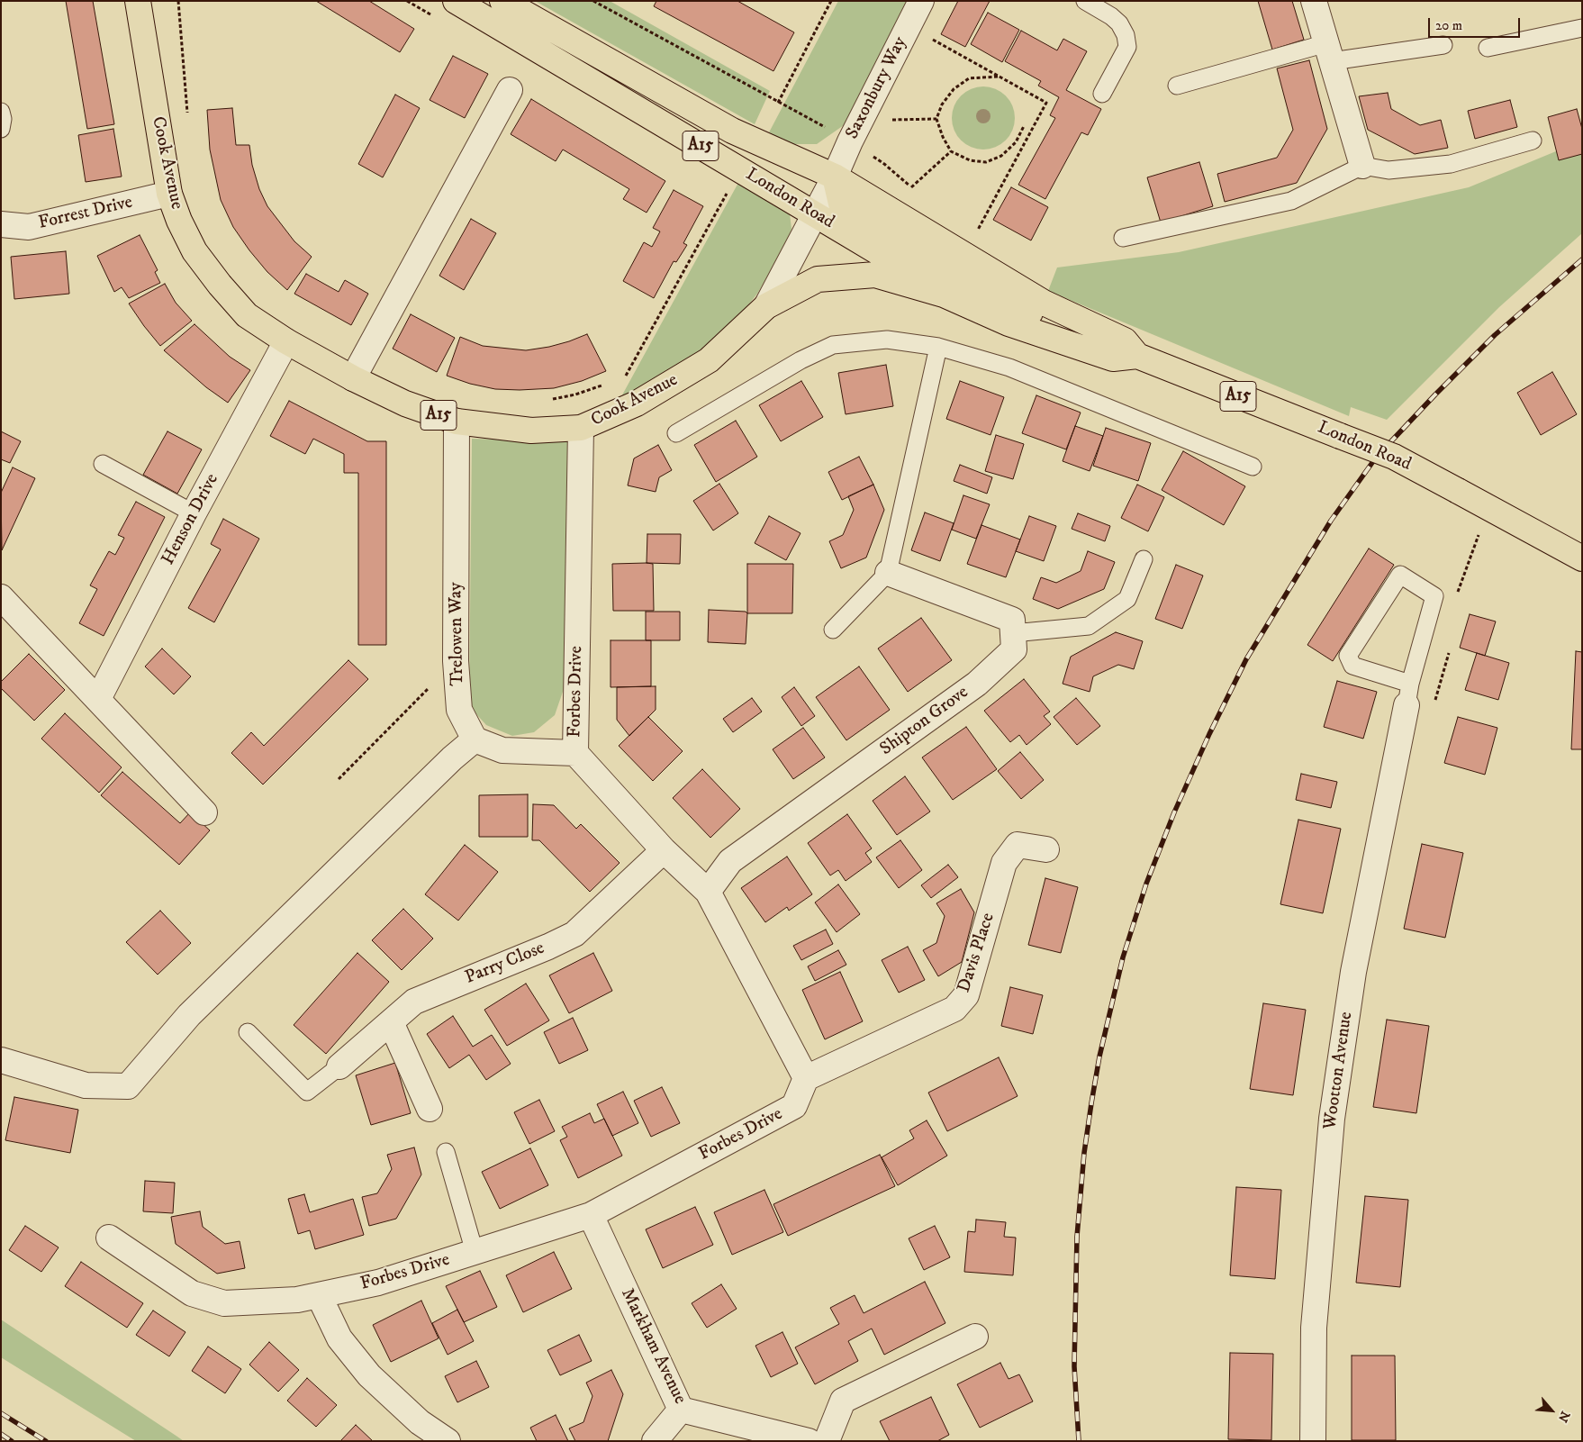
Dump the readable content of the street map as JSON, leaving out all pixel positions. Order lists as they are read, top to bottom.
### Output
{
  "streets": {
    "main road": ["A15", "Cook Avenue", "London Road"],
    "street": [
      "Saxonbury Way",
      "Forrest Drive",
      "Henson Drive",
      "Trelowen Way",
      "Forbes Drive",
      "Shipton Grove",
      "Davis Place",
      "Parry Close",
      "Wootton Avenue",
      "Markham Avenue"
    ]
  },
  "crossings": [
    ["Saxonbury Way", "Cook Avenue"],
    ["Saxonbury Way", "London Road"],
    ["Cook Avenue", "London Road"],
    ["Cook Avenue", "Forrest Drive"],
    ["Cook Avenue", "Henson Drive"],
    ["Cook Avenue", "Trelowen Way"],
    ["Cook Avenue", "Forbes Drive"],
    ["Forbes Drive", "Shipton Grove"],
    ["Forbes Drive", "Davis Place"],
    ["Forbes Drive", "Parry Close"],
    ["Forbes Drive", "Markham Avenue"]
  ],
  "scale_bar": "20 m",
  "north": "bottom right"
}
